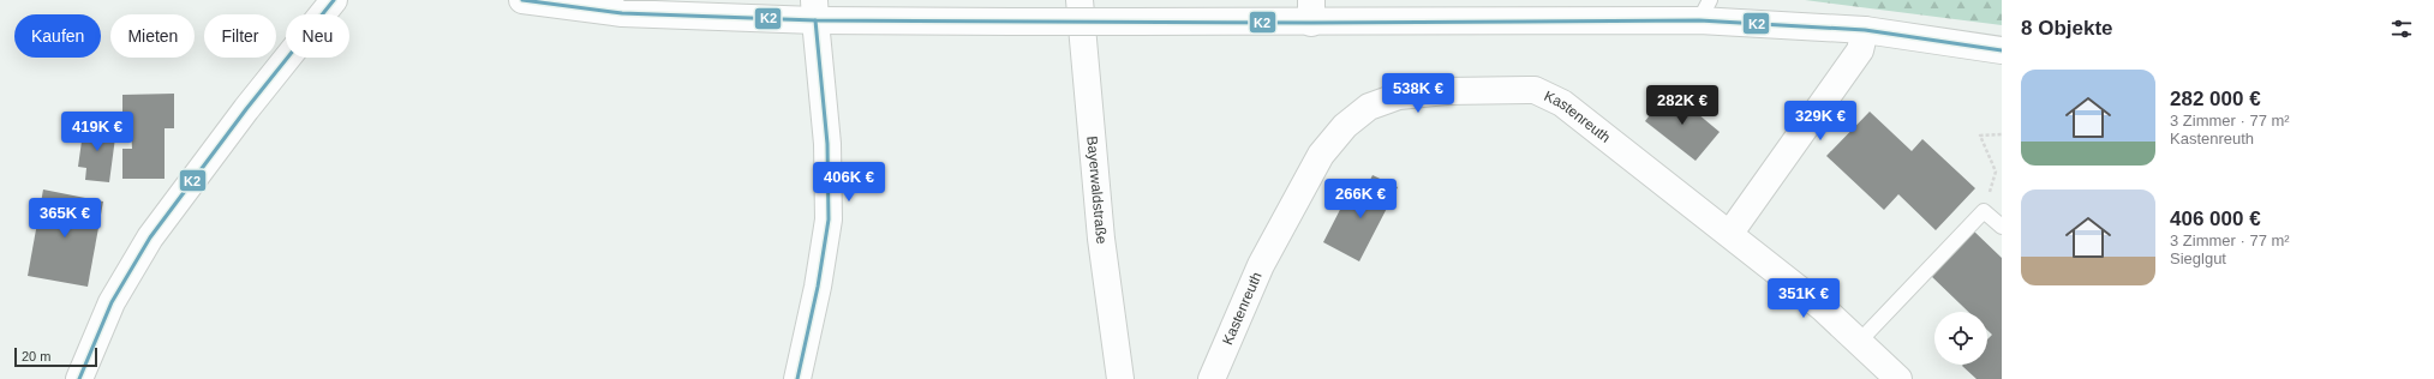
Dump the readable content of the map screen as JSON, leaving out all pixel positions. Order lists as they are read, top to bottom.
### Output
{
  "streets": {
    "street": ["Kastenreuth", "Bayerwaldstraße"]
  },
  "lines": ["transit line K2"],
  "scale_bar": "20 m",
  "page": {
    "heading": "8 Objekte",
    "chip": [
      "Kaufen",
      "Mieten",
      "Filter",
      "Neu"
    ],
    "list": [
      {
        "name": "282 000 €",
        "note": "3 Zimmer · 77 m² · Kastenreuth"
      },
      {
        "name": "406 000 €",
        "note": "3 Zimmer · 77 m² · Sieglgut"
      }
    ],
    "price": [
      "538K €",
      "282K €",
      "329K €",
      "419K €",
      "406K €",
      "266K €",
      "365K €",
      "351K €"
    ],
    "scale": "20 m"
  }
}
